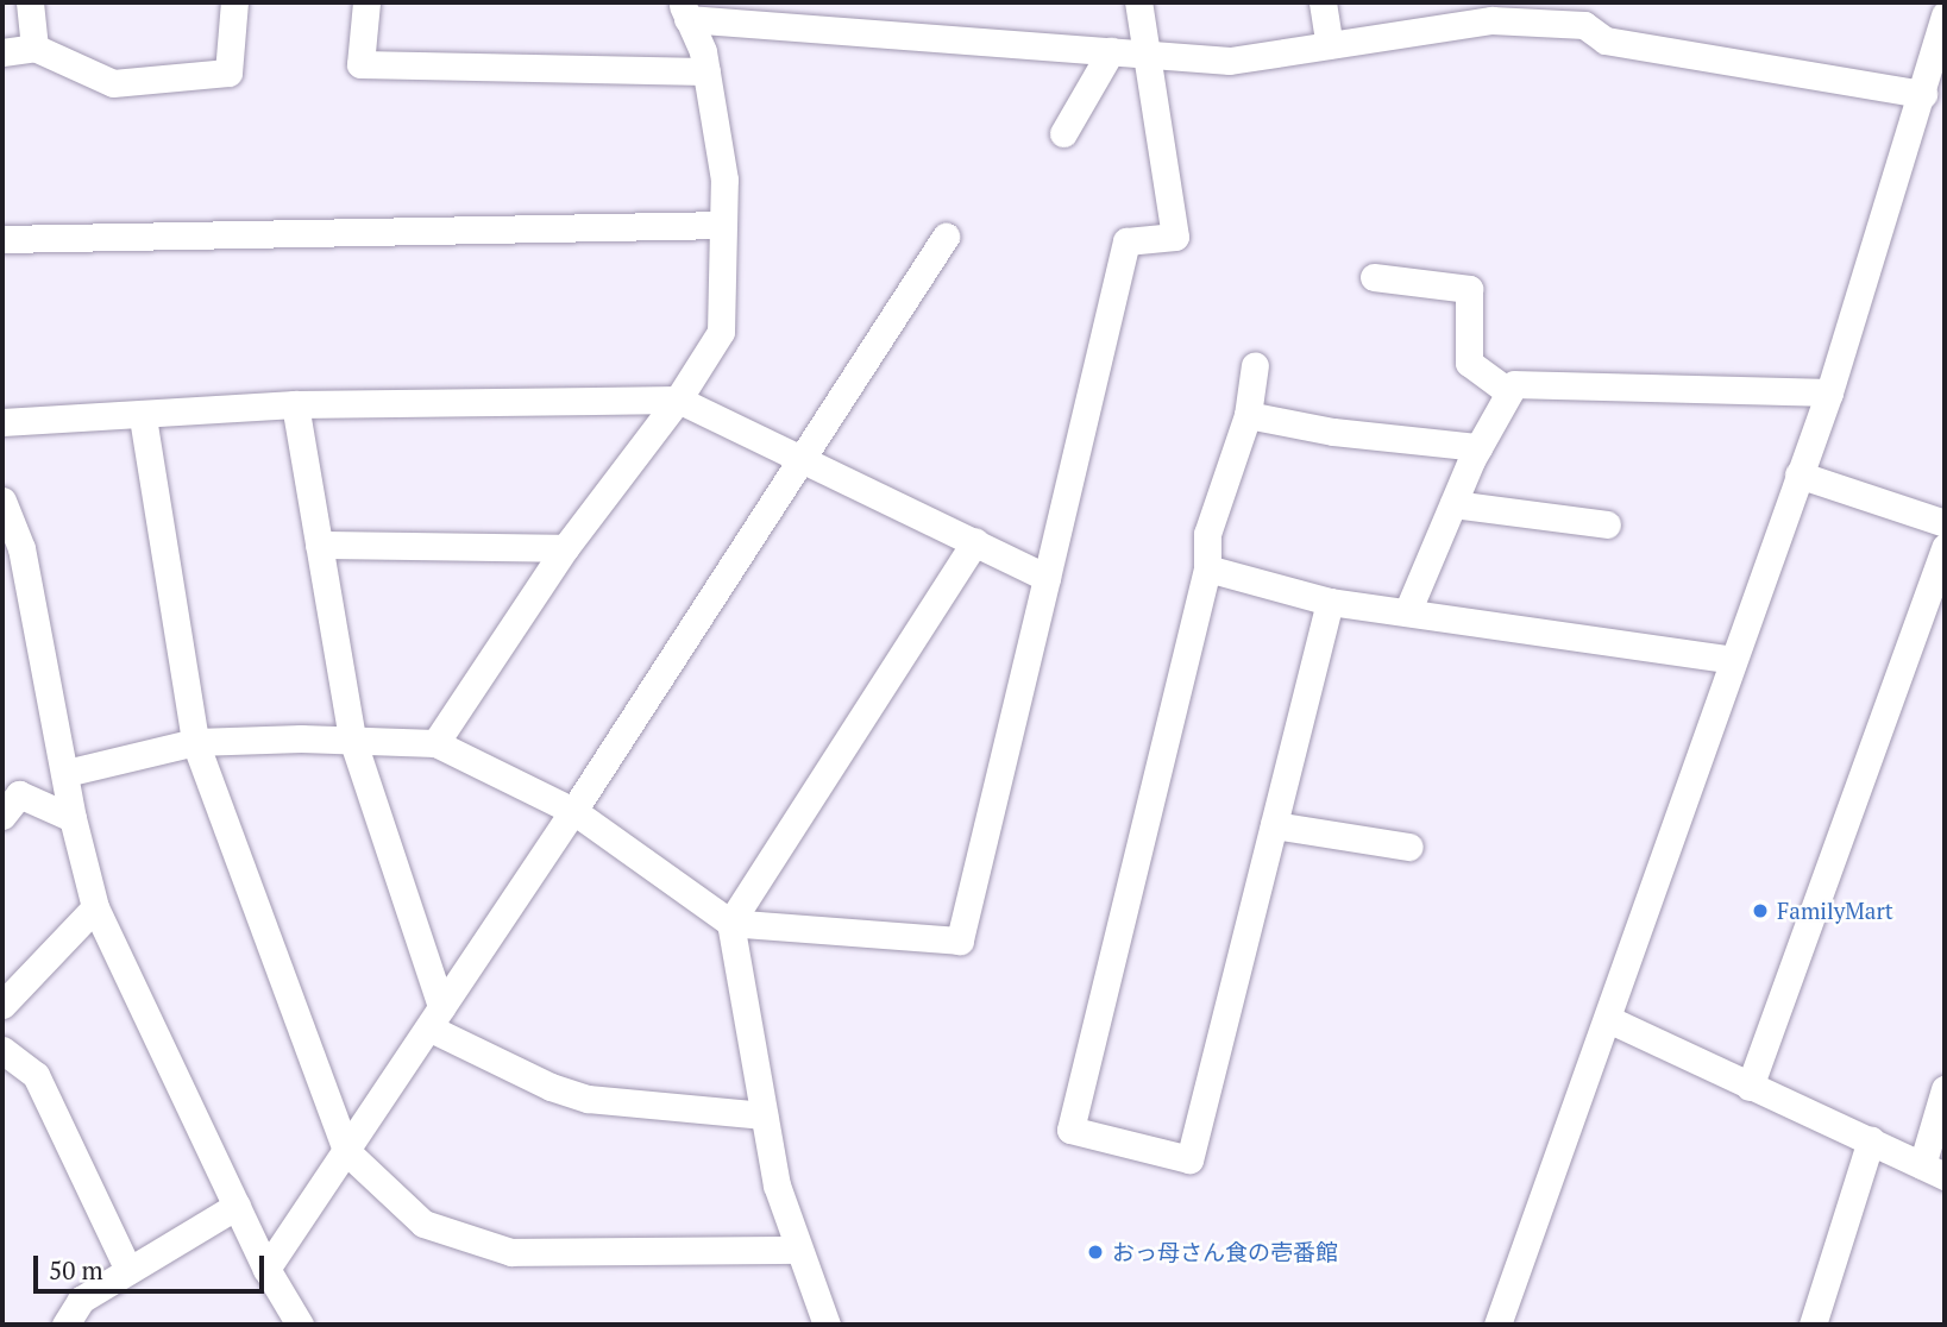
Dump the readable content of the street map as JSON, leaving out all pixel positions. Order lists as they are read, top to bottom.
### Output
{
  "places": ["FamilyMart", "おっ母さん食の壱番館"],
  "scale_bar": "50 m"
}
